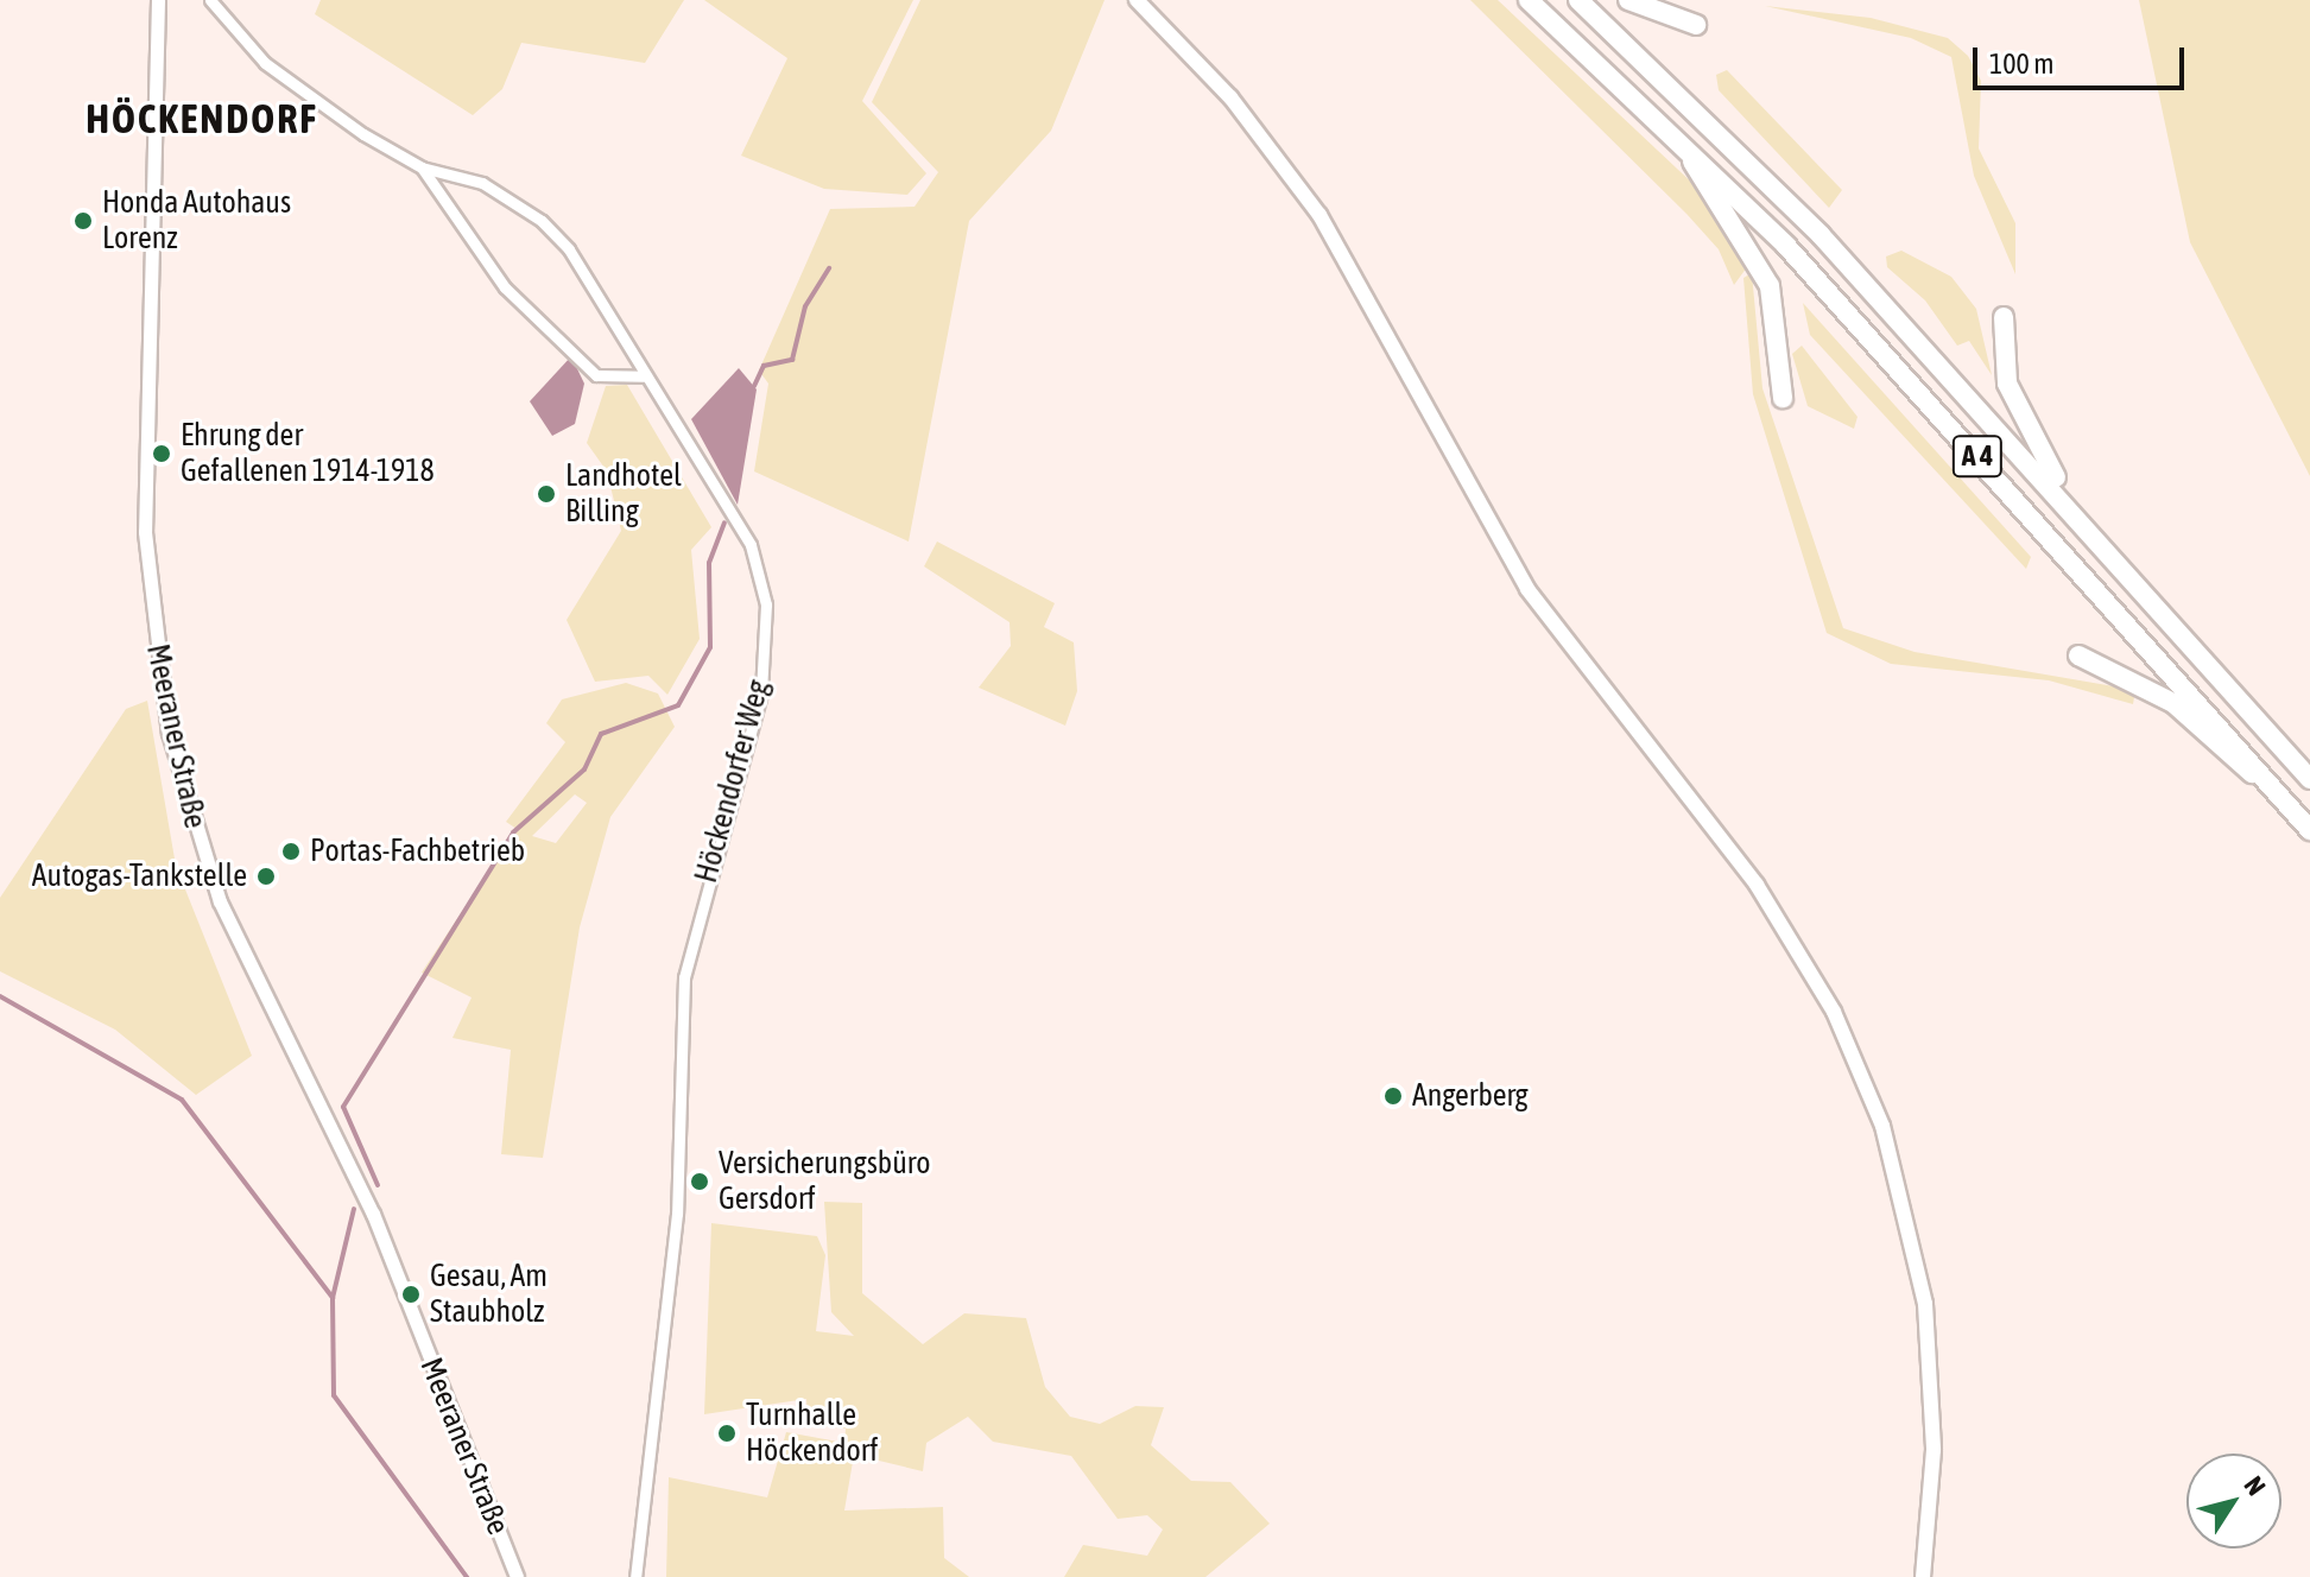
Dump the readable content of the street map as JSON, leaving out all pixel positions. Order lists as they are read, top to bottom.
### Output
{
  "streets": {
    "highway": ["A 4"],
    "street": ["Meeraner Straße", "Höckendorfer Weg"]
  },
  "districts": ["HÖCKENDORF"],
  "places": [
    "Honda Autohaus Lorenz",
    "Ehrung der Gefallenen 1914-1918",
    "Landhotel Billing",
    "Portas-Fachbetrieb",
    "Autogas-Tankstelle",
    "Angerberg",
    "Versicherungsbüro Gersdorf",
    "Gesau, Am Staubholz",
    "Turnhalle Höckendorf"
  ],
  "scale_bar": "100 m",
  "north": "top right"
}
